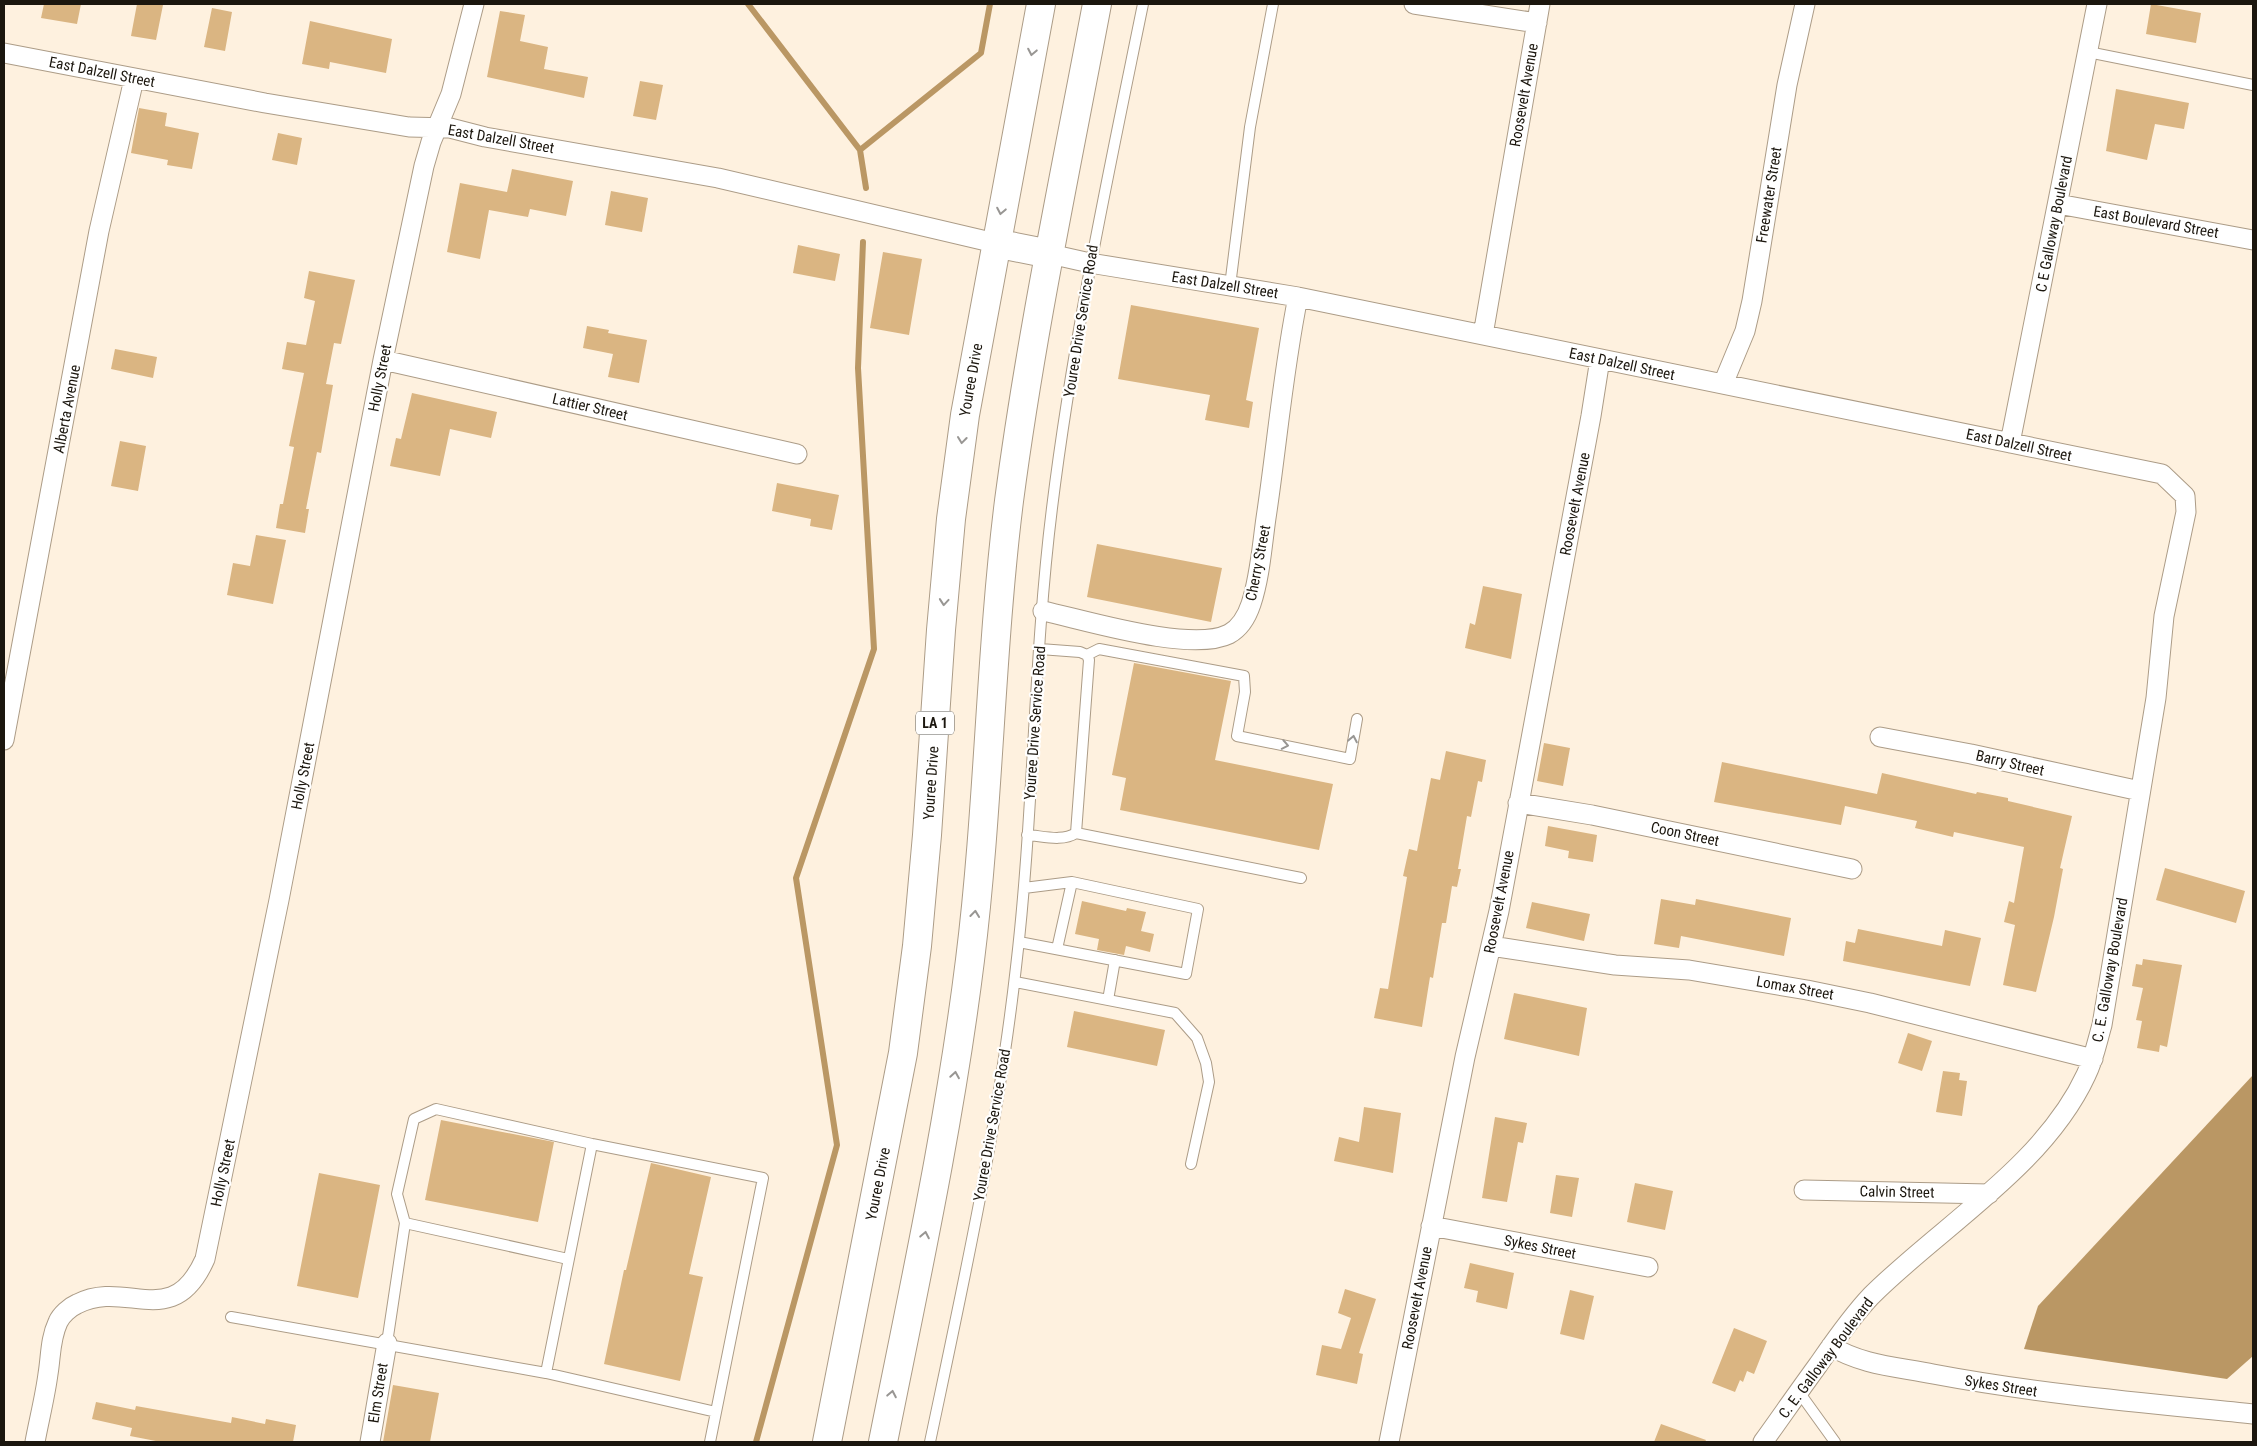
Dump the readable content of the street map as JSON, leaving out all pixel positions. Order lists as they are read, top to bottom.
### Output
{
  "streets": {
    "main road": ["Youree Drive", "LA 1"],
    "street": [
      "East Dalzell Street",
      "Roosevelt Avenue",
      "Freewater Street",
      "East Boulevard Street",
      "C E Galloway Boulevard",
      "Holly Street",
      "Lattier Street",
      "Alberta Avenue",
      "Cherry Street",
      "Barry Street",
      "Coon Street",
      "C. E. Galloway Boulevard",
      "Lomax Street",
      "Calvin Street",
      "Sykes Street",
      "Elm Street"
    ],
    "lane": ["Youree Drive Service Road"]
  },
  "crossings": [
    ["East Dalzell Street", "Roosevelt Avenue"],
    ["East Dalzell Street", "Freewater Street"],
    ["East Dalzell Street", "C E Galloway Boulevard"],
    ["East Dalzell Street", "Youree Drive Service Road"],
    ["East Dalzell Street", "Holly Street"],
    ["East Dalzell Street", "Youree Drive"],
    ["East Dalzell Street", "Alberta Avenue"],
    ["East Dalzell Street", "Cherry Street"],
    ["East Dalzell Street", "C. E. Galloway Boulevard"],
    ["Roosevelt Avenue", "Coon Street"],
    ["Roosevelt Avenue", "Lomax Street"],
    ["Roosevelt Avenue", "Sykes Street"],
    ["East Boulevard Street", "C E Galloway Boulevard"],
    ["Youree Drive Service Road", "Cherry Street"],
    ["Holly Street", "Lattier Street"],
    ["Barry Street", "C. E. Galloway Boulevard"],
    ["C. E. Galloway Boulevard", "Lomax Street"],
    ["C. E. Galloway Boulevard", "Calvin Street"],
    ["C. E. Galloway Boulevard", "Sykes Street"]
  ]
}
